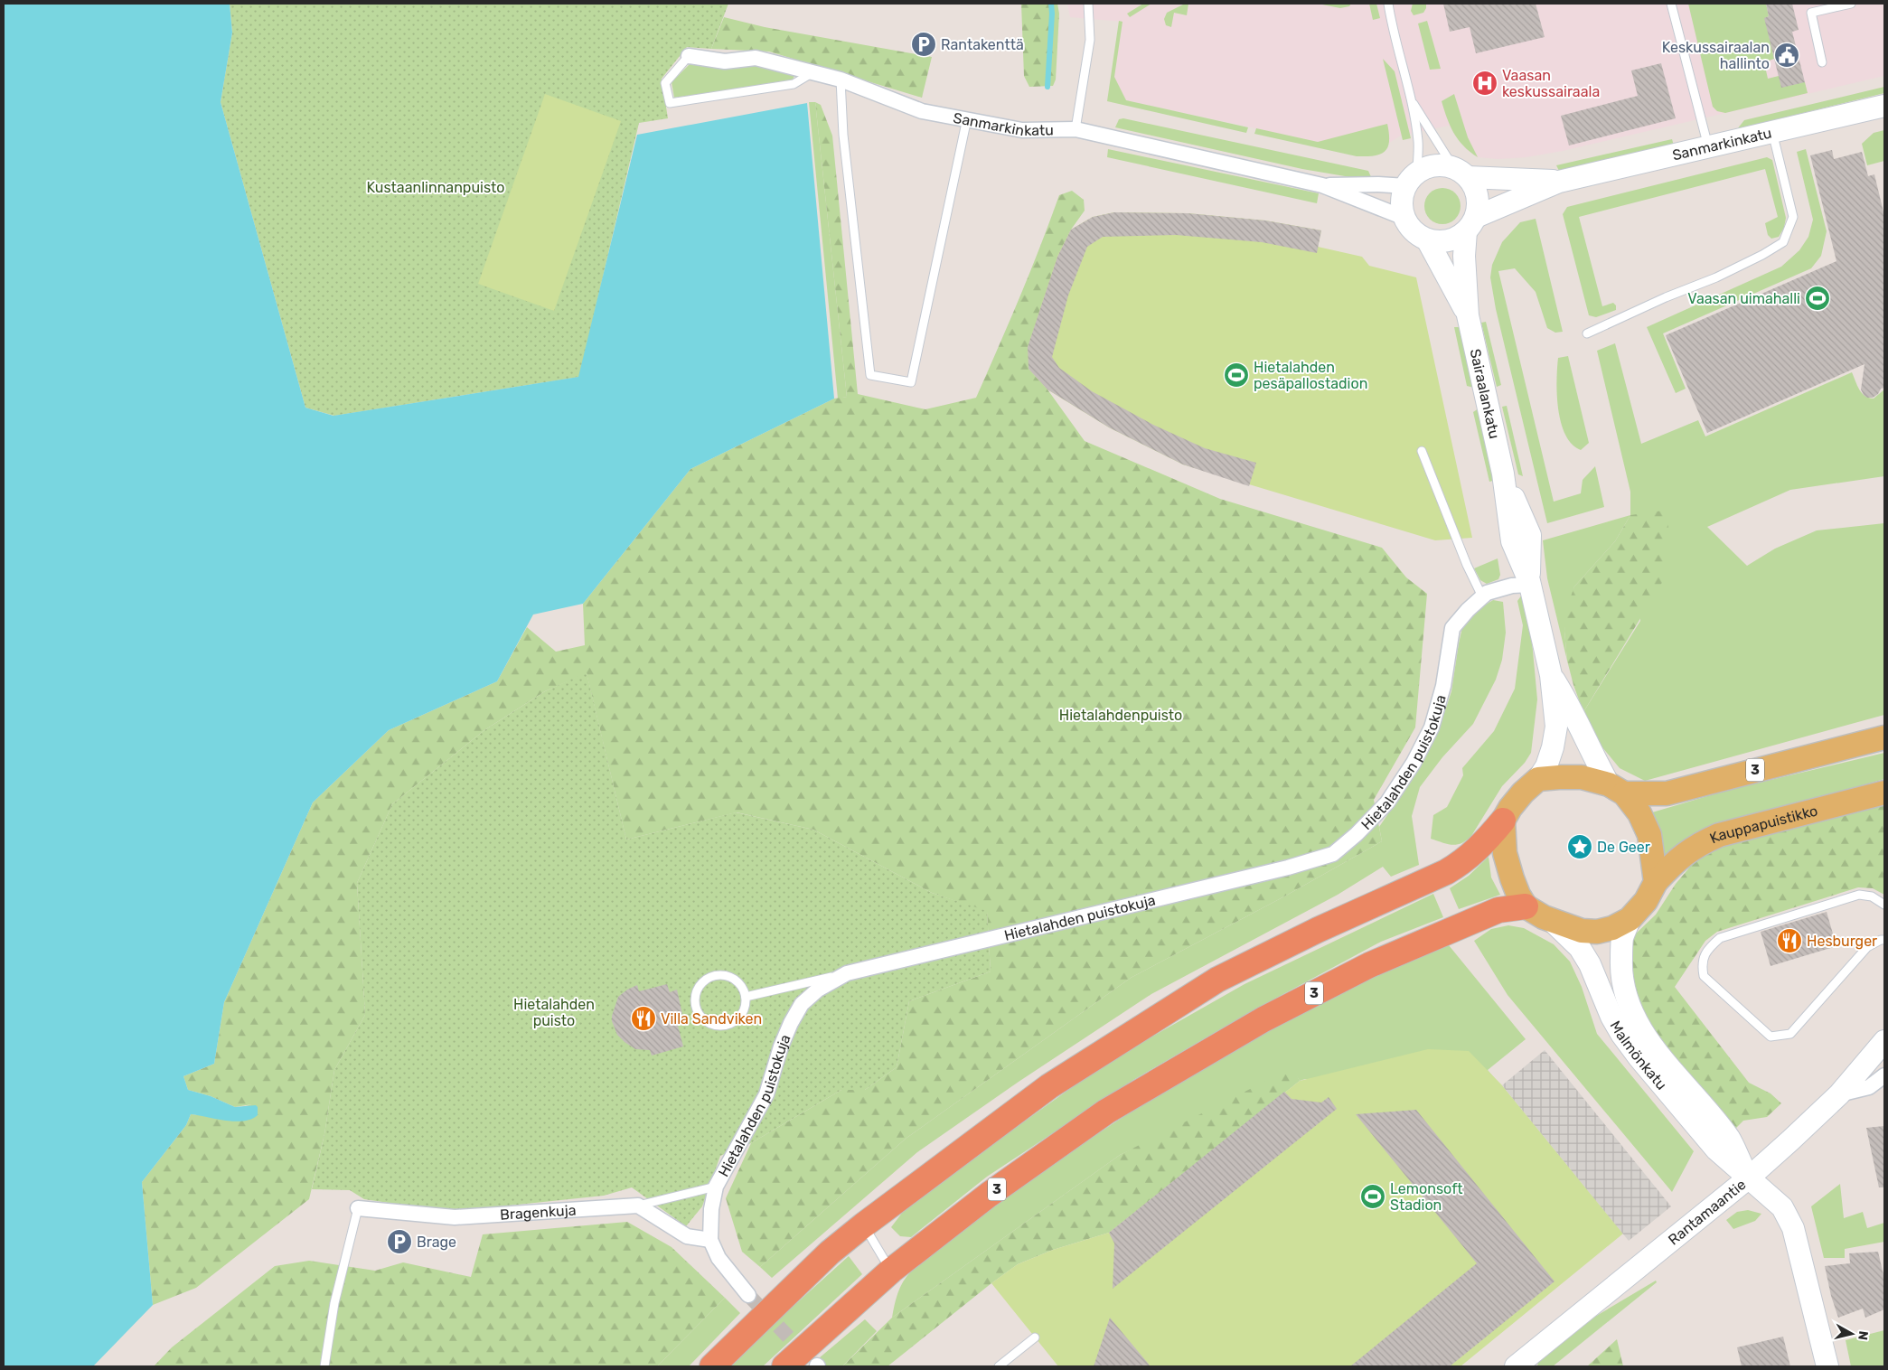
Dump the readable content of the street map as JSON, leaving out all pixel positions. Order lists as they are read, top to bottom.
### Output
{
  "streets": {
    "highway": ["3"],
    "main road": ["Kauppapuistikko"],
    "street": [
      "Sanmarkinkatu",
      "Sairaalankatu",
      "Hietalahden puistokuja",
      "Malmönkatu",
      "Rantamaantie",
      "Bragenkuja"
    ]
  },
  "crossings": [
    ["Sanmarkinkatu", "Sairaalankatu"],
    ["Sairaalankatu", "Hietalahden puistokuja"],
    ["Sairaalankatu", "3"],
    ["Sairaalankatu", "Kauppapuistikko"],
    ["Sairaalankatu", "Malmönkatu"],
    ["3", "Kauppapuistikko"],
    ["3", "Malmönkatu"],
    ["Kauppapuistikko", "Malmönkatu"],
    ["Malmönkatu", "Rantamaantie"]
  ],
  "parks": ["Kustaanlinnanpuisto", "Hietalahdenpuisto", "Hietalahden puisto"],
  "places": {
    "parking": ["Rantakenttä", "Brage"],
    "public building": ["Keskussairaalan hallinto"],
    "hospital": ["Vaasan keskussairaala"],
    "sports": ["Vaasan uimahalli", "Hietalahden pesäpallostadion", "Lemonsoft Stadion"],
    "place": ["De Geer"],
    "restaurant": ["Hesburger", "Villa Sandviken"]
  },
  "north": "right"
}
